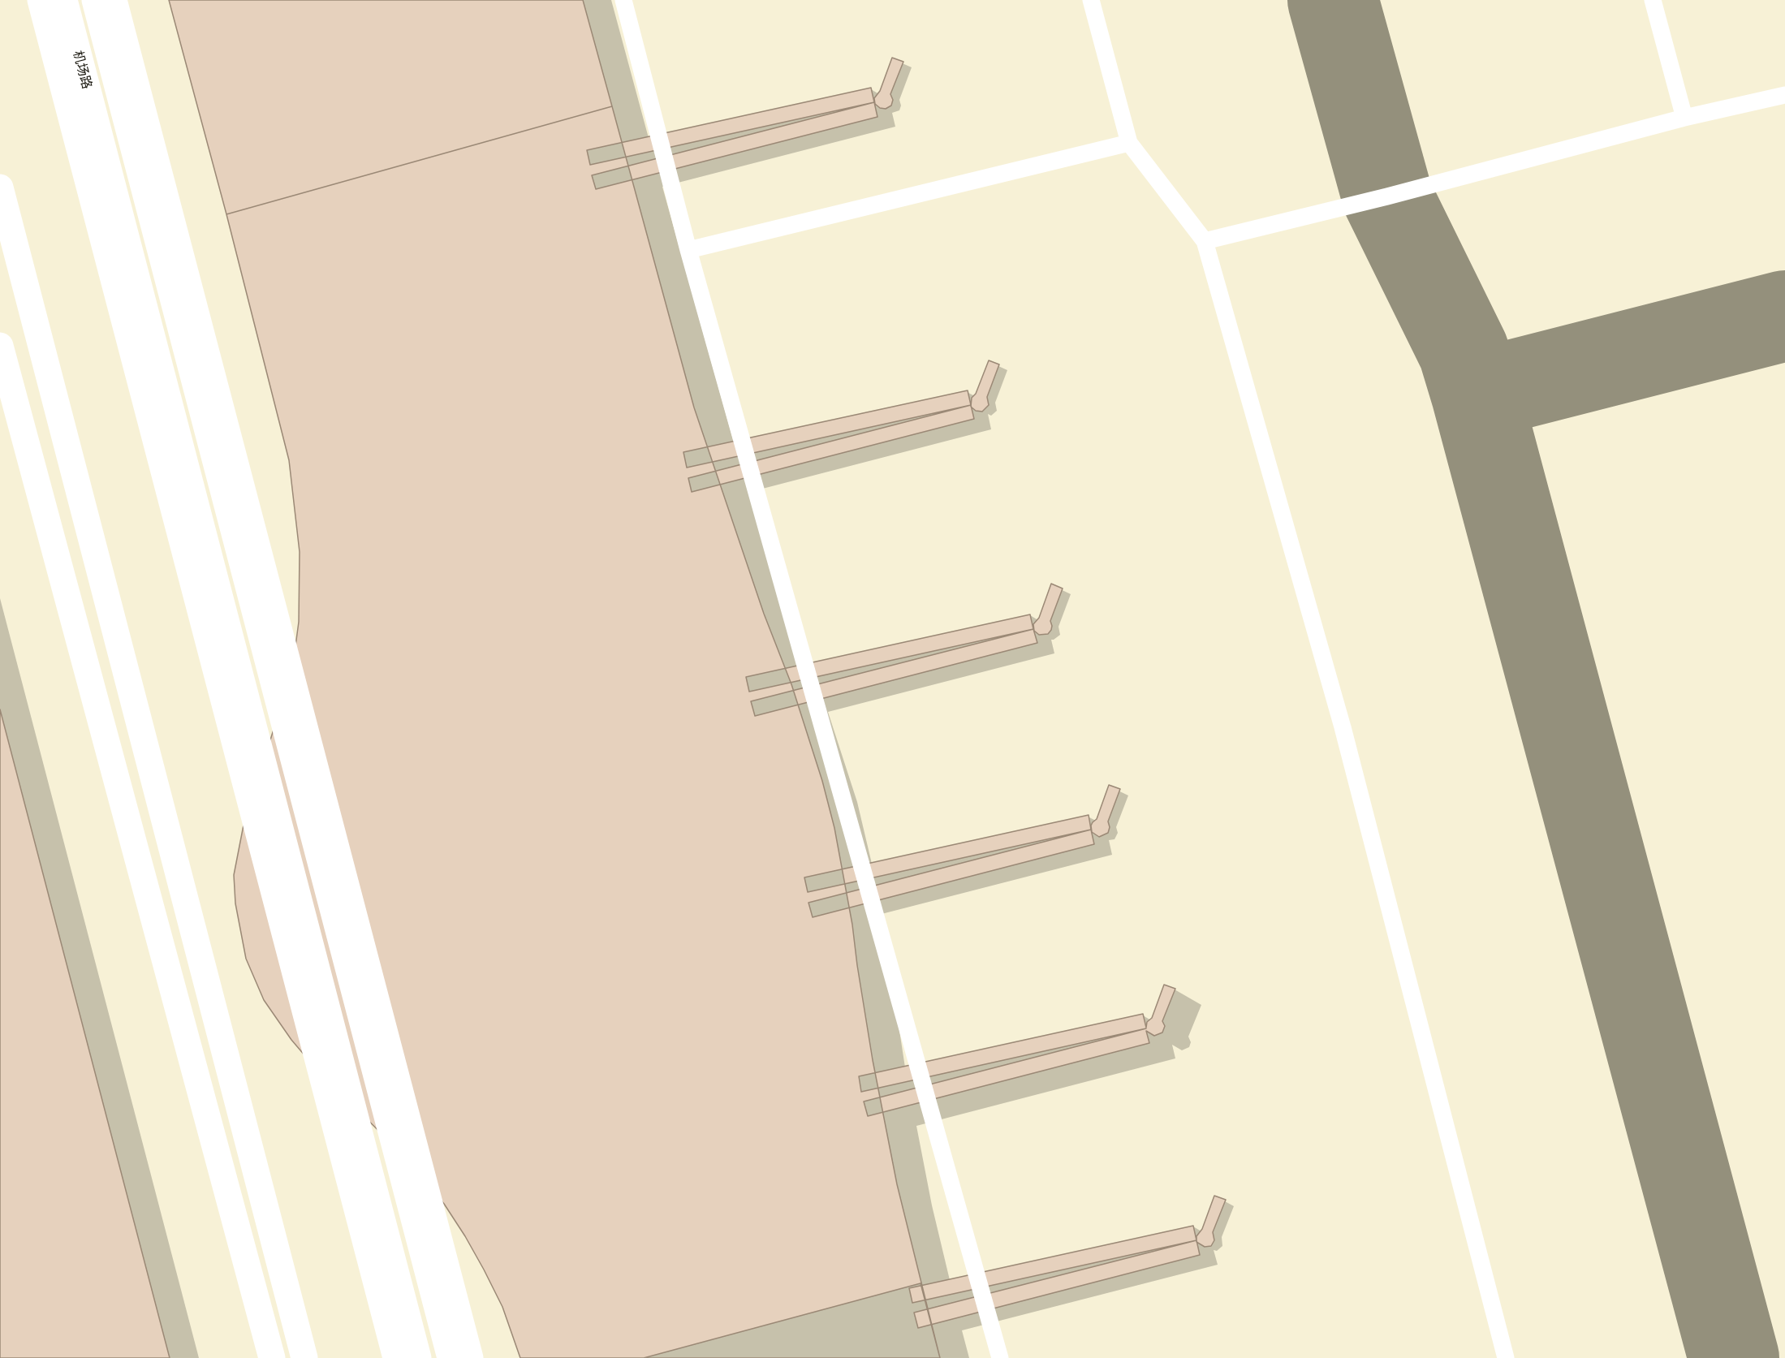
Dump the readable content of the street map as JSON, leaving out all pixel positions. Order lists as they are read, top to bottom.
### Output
{
  "streets": {
    "street": ["机场路"]
  }
}
